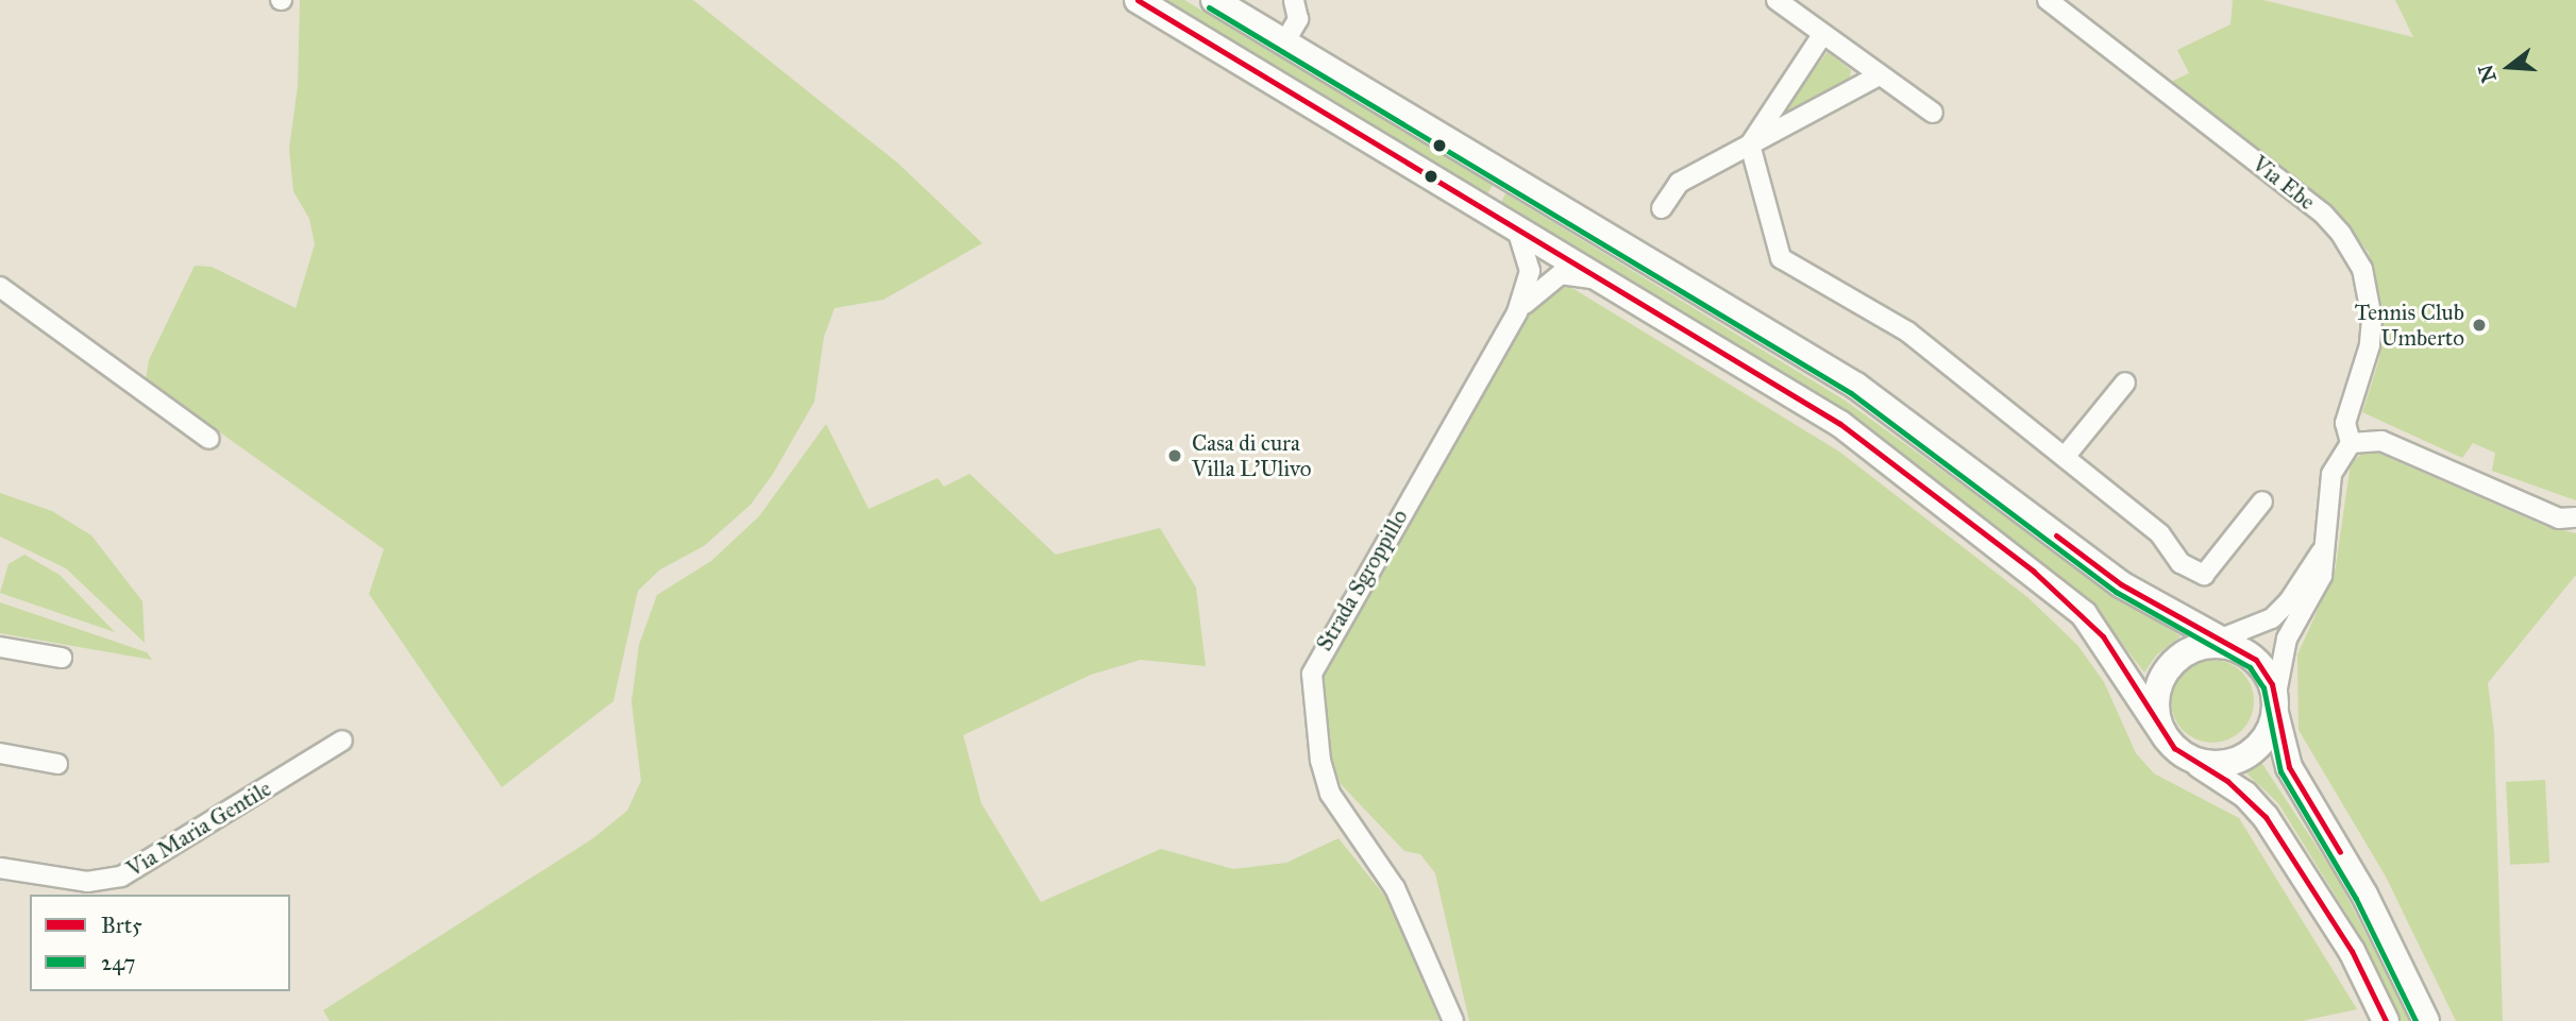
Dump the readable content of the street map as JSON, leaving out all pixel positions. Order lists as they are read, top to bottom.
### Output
{
  "streets": {
    "street": ["Via Ebe", "Strada Sgroppillo", "Via Maria Gentile"]
  },
  "places": ["Tennis Club Umberto", "Casa di cura Villa L'Ulivo"],
  "lines": ["transit line Brt5", "transit line 247"],
  "legend": ["Brt5", "247"],
  "north": "left"
}
